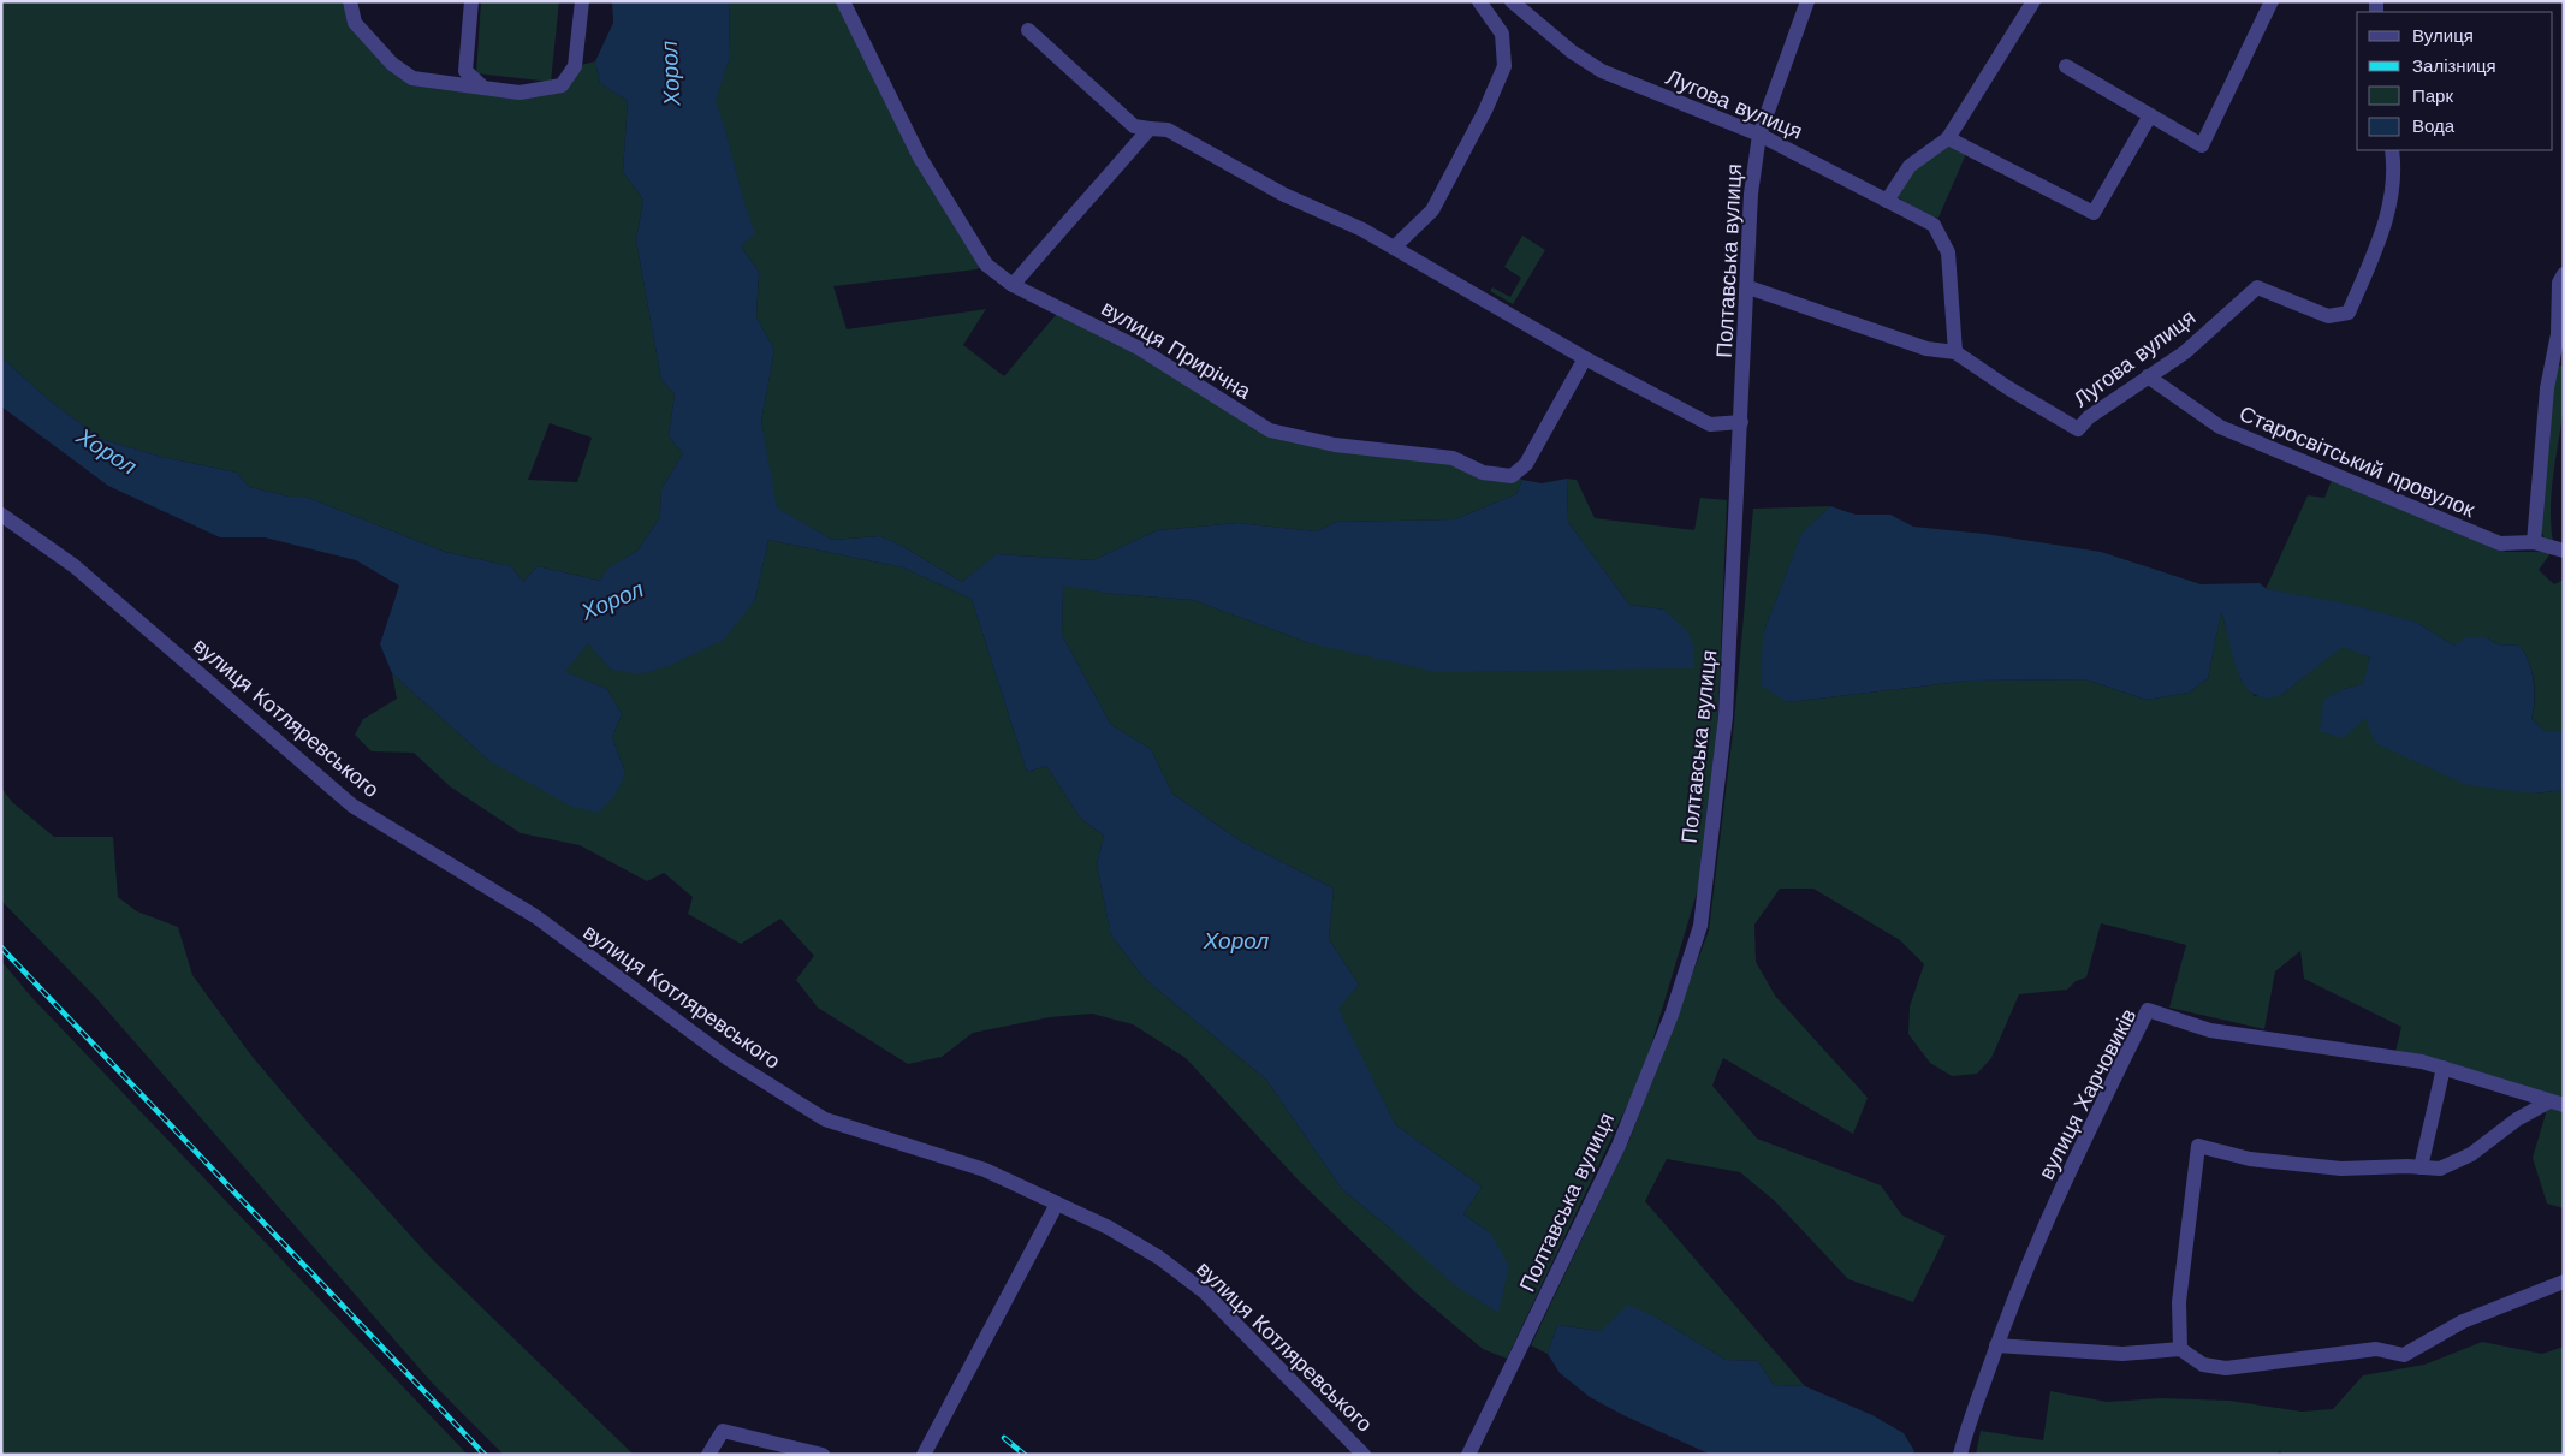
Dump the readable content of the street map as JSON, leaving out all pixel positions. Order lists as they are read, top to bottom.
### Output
{
  "streets": {
    "street": [
      "Лугова вулиця",
      "Полтавська вулиця",
      "вулиця Прирічна",
      "Старосвітський провулок",
      "вулиця Котляревського",
      "вулиця Харчовиків"
    ]
  },
  "crossings": [
    ["Лугова вулиця", "Полтавська вулиця"],
    ["Лугова вулиця", "Старосвітський провулок"]
  ],
  "water": ["Хорол"],
  "legend": [
    "Вулиця",
    "Залізниця",
    "Парк",
    "Вода"
  ]
}
